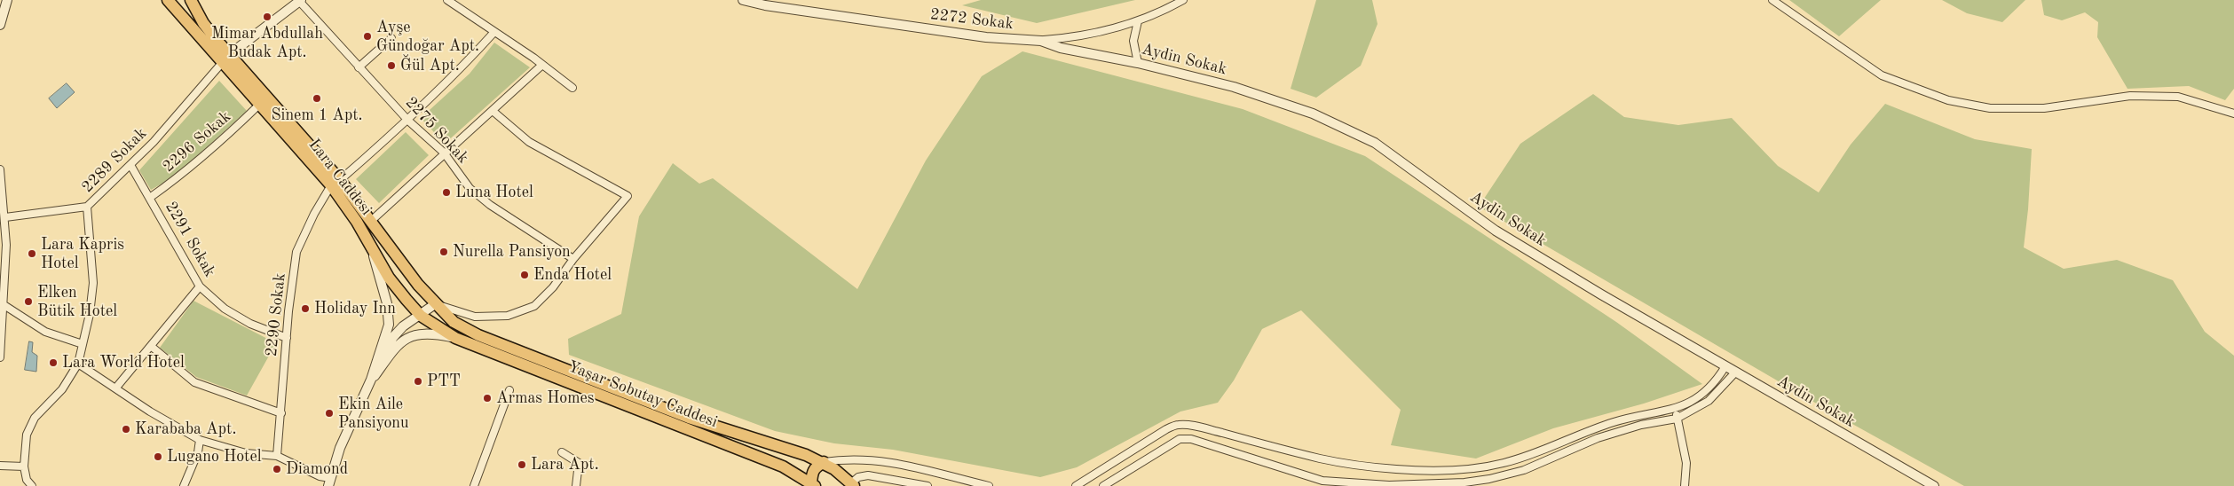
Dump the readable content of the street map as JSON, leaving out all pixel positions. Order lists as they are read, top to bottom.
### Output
{
  "streets": {
    "main road": ["Lara Caddesi", "Yaşar Sobutay Caddesi"],
    "street": [
      "2272 Sokak",
      "Aydin Sokak",
      "2275 Sokak",
      "2296 Sokak",
      "2289 Sokak",
      "2291 Sokak",
      "2290 Sokak"
    ]
  },
  "crossings": [
    ["2272 Sokak", "Aydin Sokak"],
    ["2275 Sokak", "2290 Sokak"],
    ["2296 Sokak", "Lara Caddesi"],
    ["2296 Sokak", "2291 Sokak"],
    ["2289 Sokak", "Lara Caddesi"],
    ["2289 Sokak", "2291 Sokak"],
    ["Lara Caddesi", "2290 Sokak"],
    ["Lara Caddesi", "Yaşar Sobutay Caddesi"],
    ["2291 Sokak", "2290 Sokak"]
  ],
  "places": [
    "Mimar Abdullah Budak Apt.",
    "Ayşe Gündoğar Apt.",
    "Ğül Apt.",
    "Sinem 1 Apt.",
    "Luna Hotel",
    "Nurella Pansiyon",
    "Lara Kapris Hotel",
    "Enda Hotel",
    "Elken Bütik Hotel",
    "Holiday Inn",
    "Lara World Hotel",
    "PTT",
    "Armas Homes",
    "Ekin Aile Pansiyonu",
    "Karababa Apt.",
    "Lugano Hotel",
    "Lara Apt.",
    "Diamond"
  ]
}
